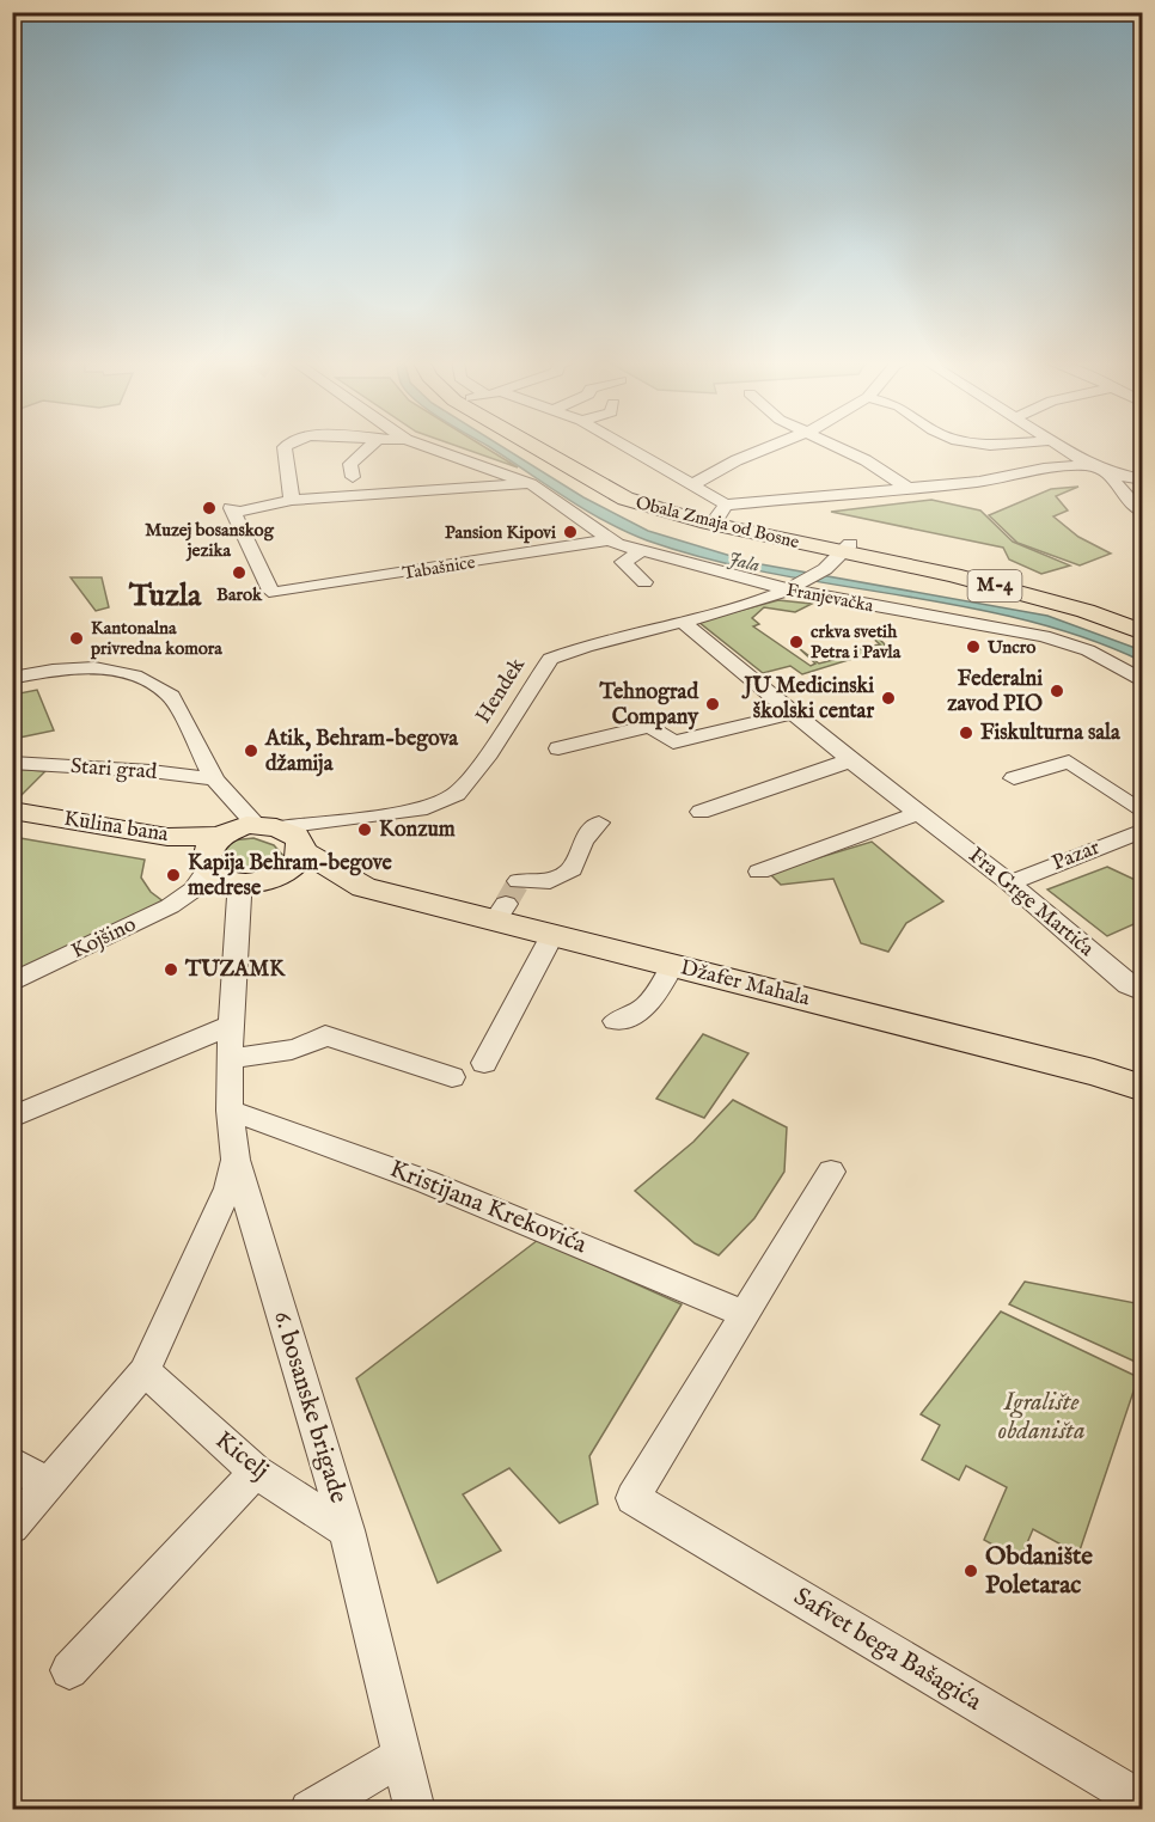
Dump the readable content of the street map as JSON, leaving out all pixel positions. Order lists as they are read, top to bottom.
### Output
{
  "streets": {
    "main road": [
      "Obala Zmaja od Bosne",
      "M-4",
      "Kulina bana",
      "Džafer Mahala"
    ],
    "street": [
      "Tabašnice",
      "Franjevačka",
      "Hendek",
      "Stari grad",
      "Pazar",
      "Fra Grge Martića",
      "Kojšino",
      "Kristijana Krekovića",
      "6. bosanske brigade",
      "Kicelj",
      "Safvet bega Bašagića"
    ]
  },
  "crossings": [
    ["Tabašnice", "Franjevačka"],
    ["Franjevačka", "Hendek"],
    ["Hendek", "Kulina bana"],
    ["Hendek", "Fra Grge Martića"],
    ["Hendek", "Džafer Mahala"],
    ["Kulina bana", "Kojšino"],
    ["Kulina bana", "Džafer Mahala"],
    ["Kulina bana", "6. bosanske brigade"],
    ["Pazar", "Fra Grge Martića"],
    ["Kojšino", "Džafer Mahala"],
    ["Kojšino", "6. bosanske brigade"],
    ["Džafer Mahala", "6. bosanske brigade"],
    ["Kristijana Krekovića", "6. bosanske brigade"],
    ["Kristijana Krekovića", "Safvet bega Bašagića"],
    ["6. bosanske brigade", "Kicelj"]
  ],
  "districts": ["Tuzla"],
  "water": ["Jala"],
  "parks": ["Igralište obdaništa"],
  "places": [
    "Muzej bosanskog jezika",
    "Pansion Kipovi",
    "Barok",
    "Kantonalna privredna komora",
    "crkva svetih Petra i Pavla",
    "Uncro",
    "Federalni zavod PIO",
    "JU Medicinski školski centar",
    "Tehnograd Company",
    "Fiskulturna sala",
    "Atik, Behram-begova džamija",
    "Konzum",
    "Kapija Behram-begove medrese",
    "TUZAMK",
    "Obdanište Poletarac"
  ]
}
